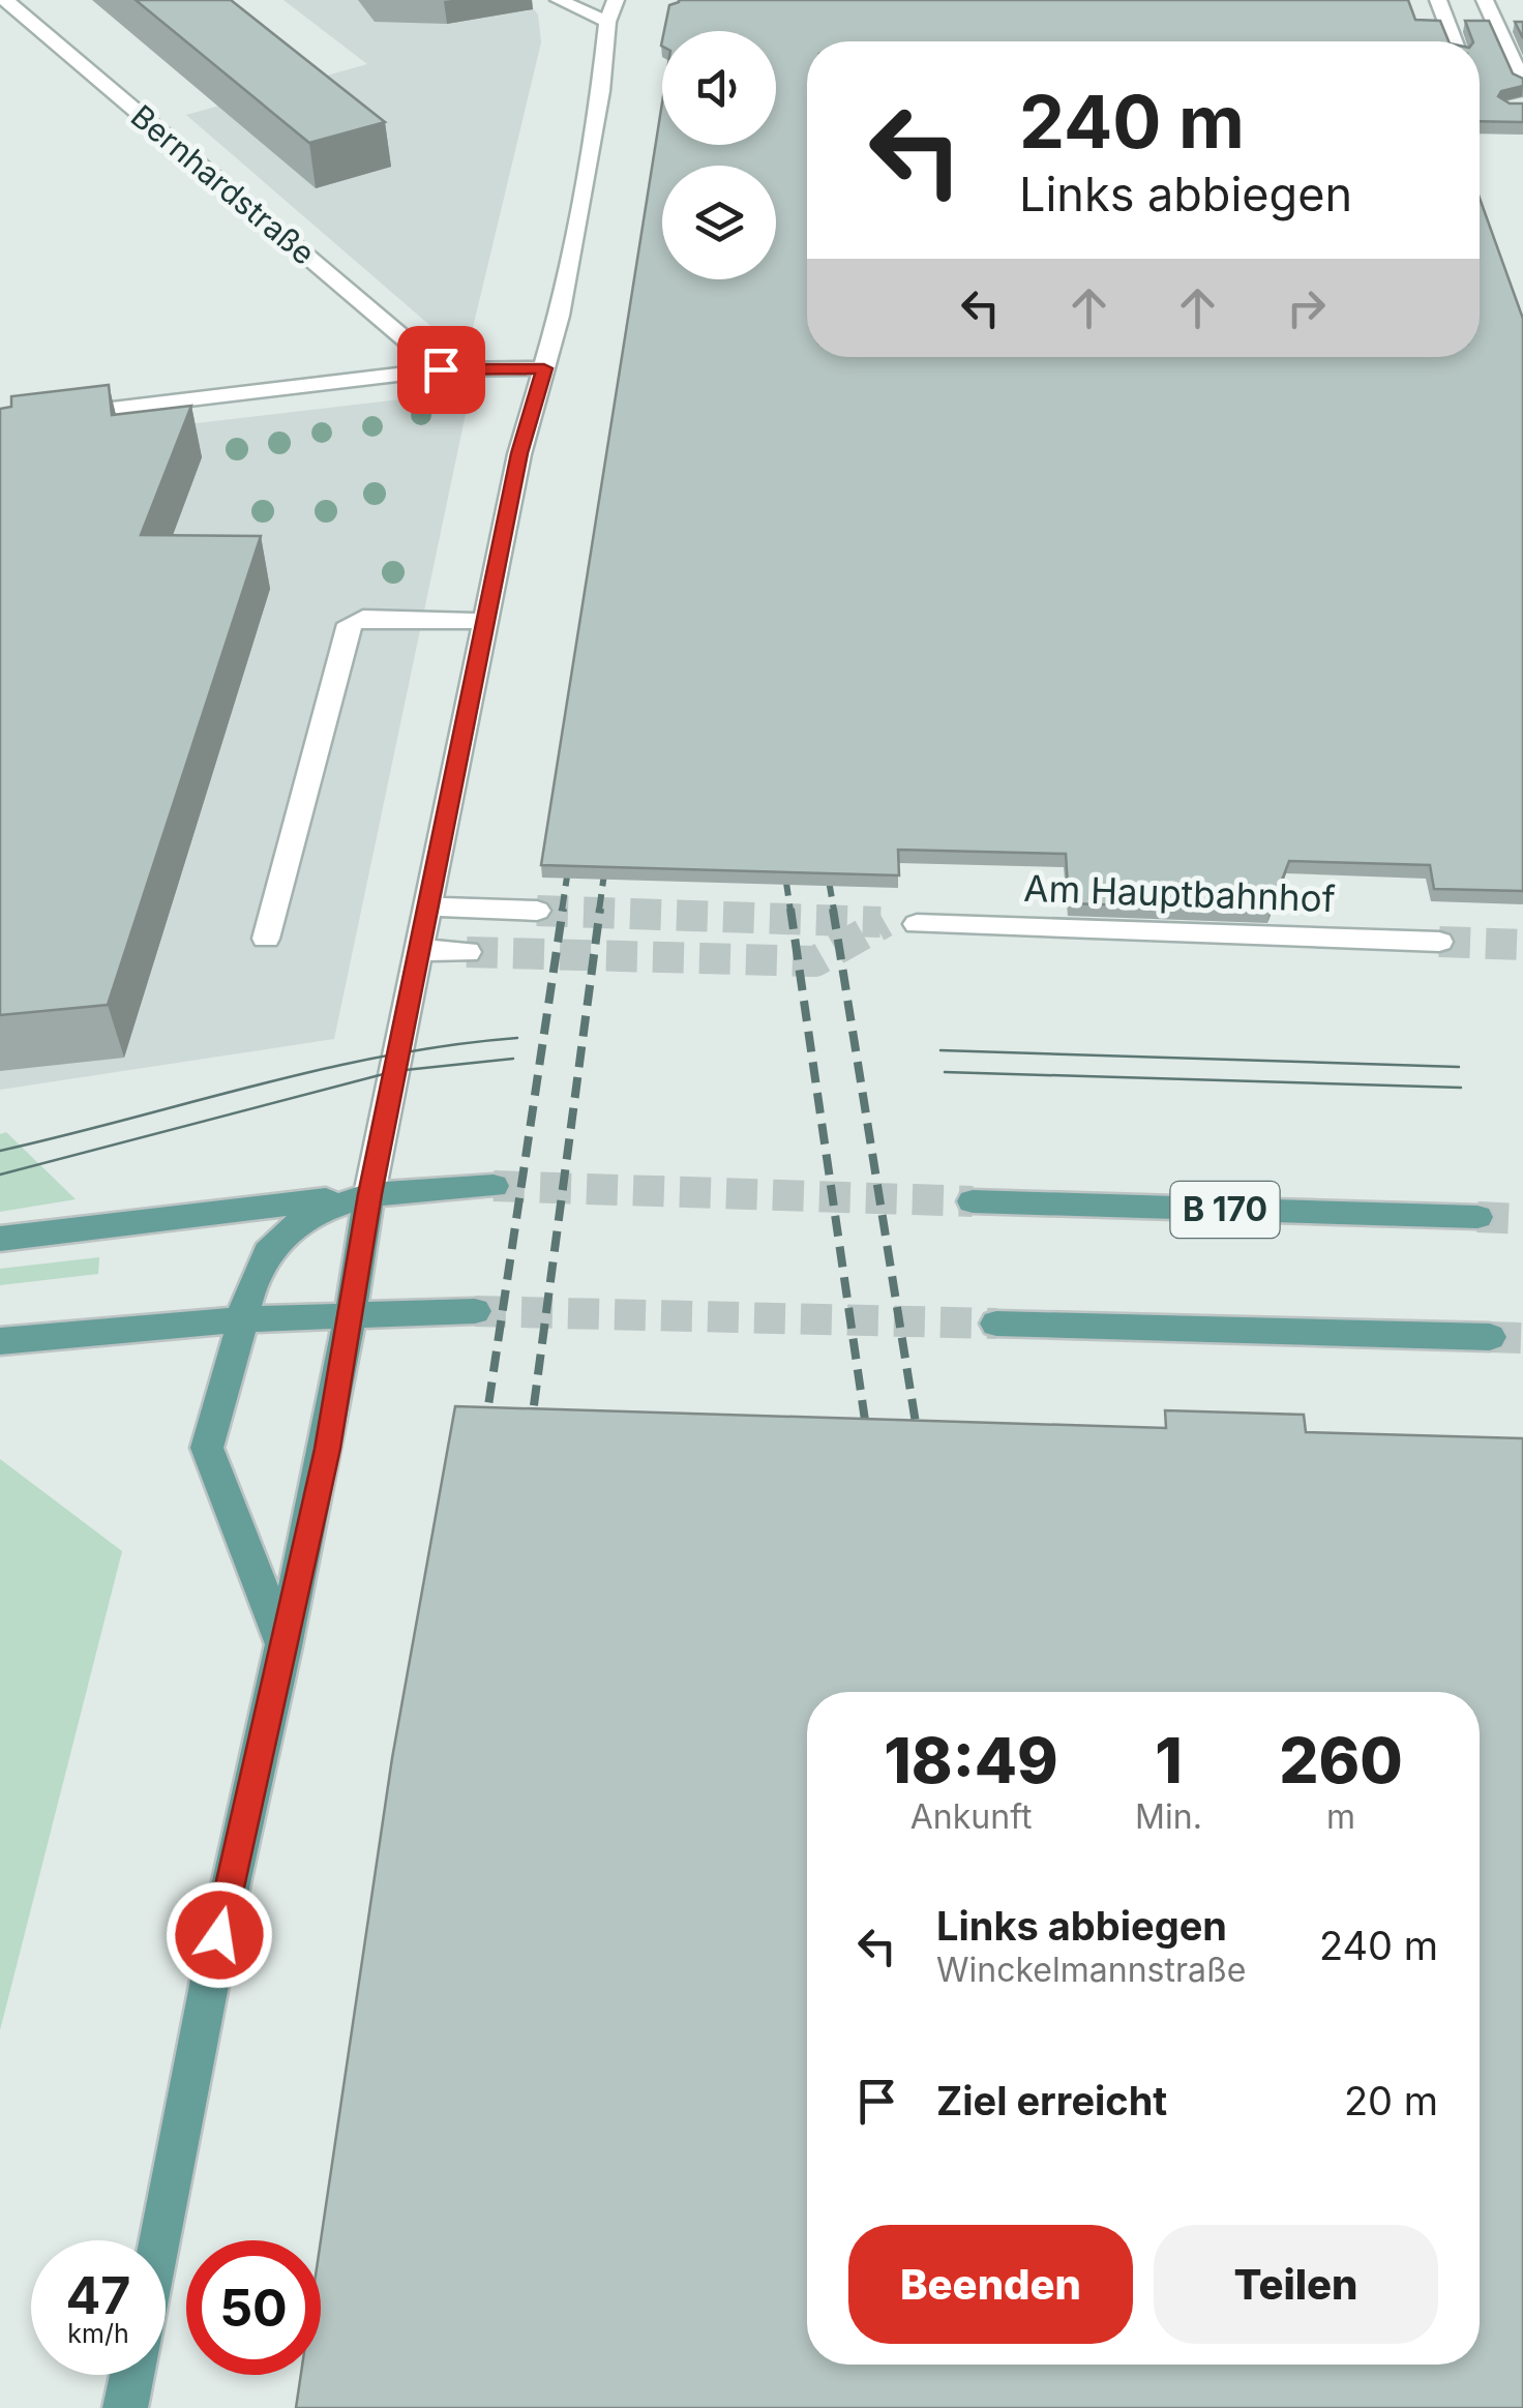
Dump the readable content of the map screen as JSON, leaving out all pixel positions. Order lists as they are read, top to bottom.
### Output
{
  "streets": {
    "main road": ["B 170"],
    "street": ["Bernhardstraße", "Am Hauptbahnhof"]
  },
  "page": {
    "turn": ["240 m", "Links abbiegen"],
    "eta": [
      "18:49",
      "Ankunft",
      "1",
      "Min.",
      "260",
      "m"
    ],
    "list": [
      {
        "name": "Links abbiegen",
        "note": "Winckelmannstraße",
        "value": "240 m"
      },
      {
        "name": "Ziel erreicht",
        "value": "20 m"
      }
    ],
    "buttons": ["Beenden", "Teilen"],
    "speed": "47 km/h",
    "limit": "50"
  }
}
